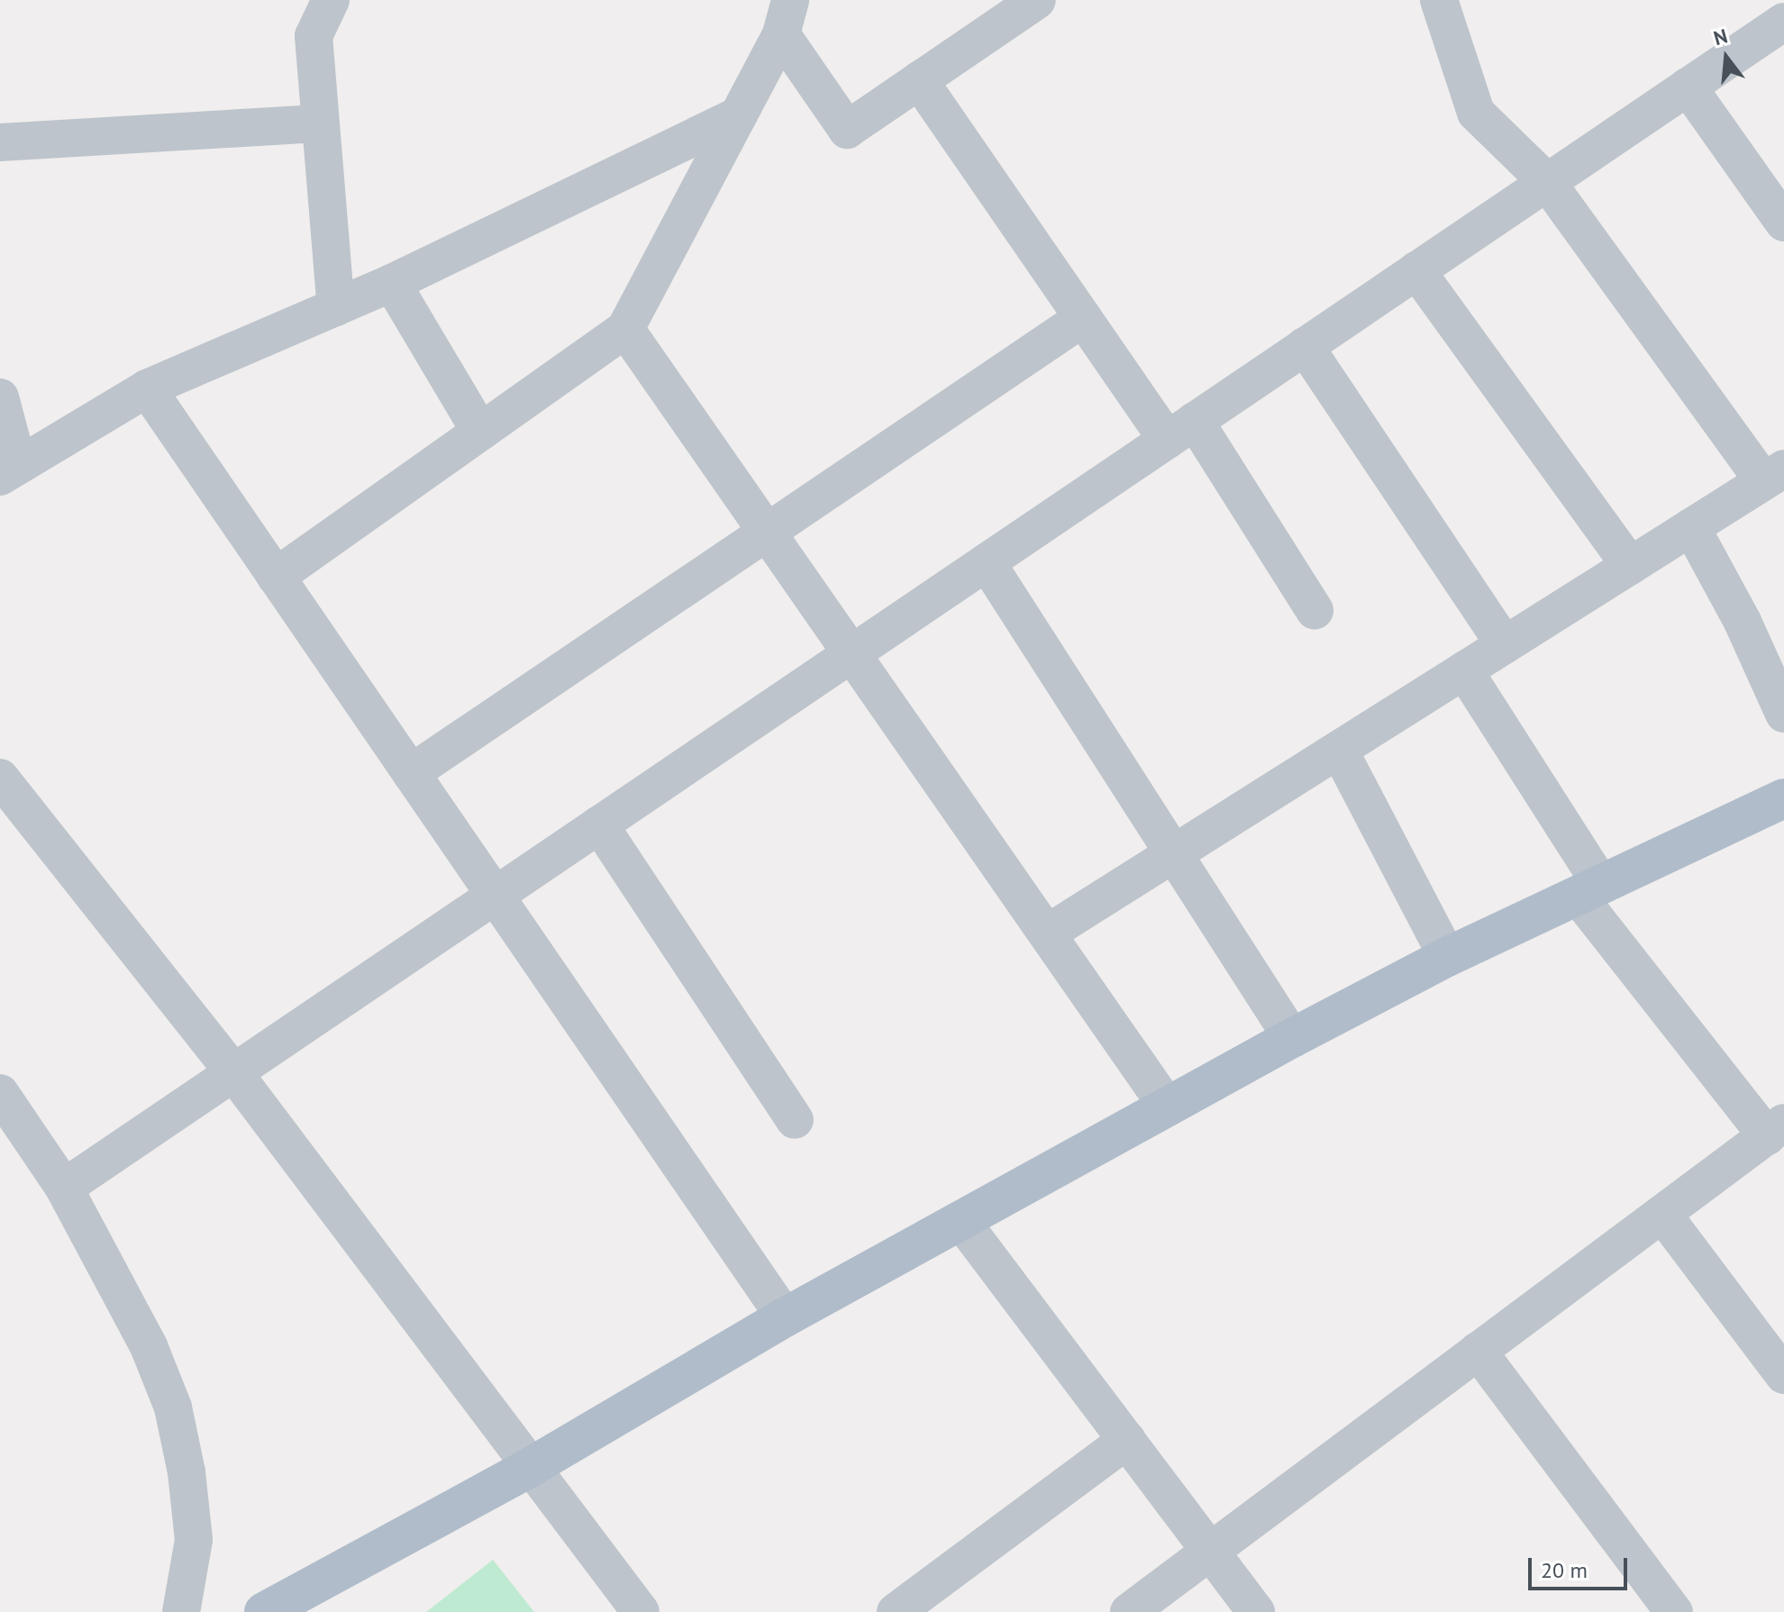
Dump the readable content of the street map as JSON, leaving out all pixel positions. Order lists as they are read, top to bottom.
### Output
{
  "scale_bar": "20 m",
  "north": "top"
}
